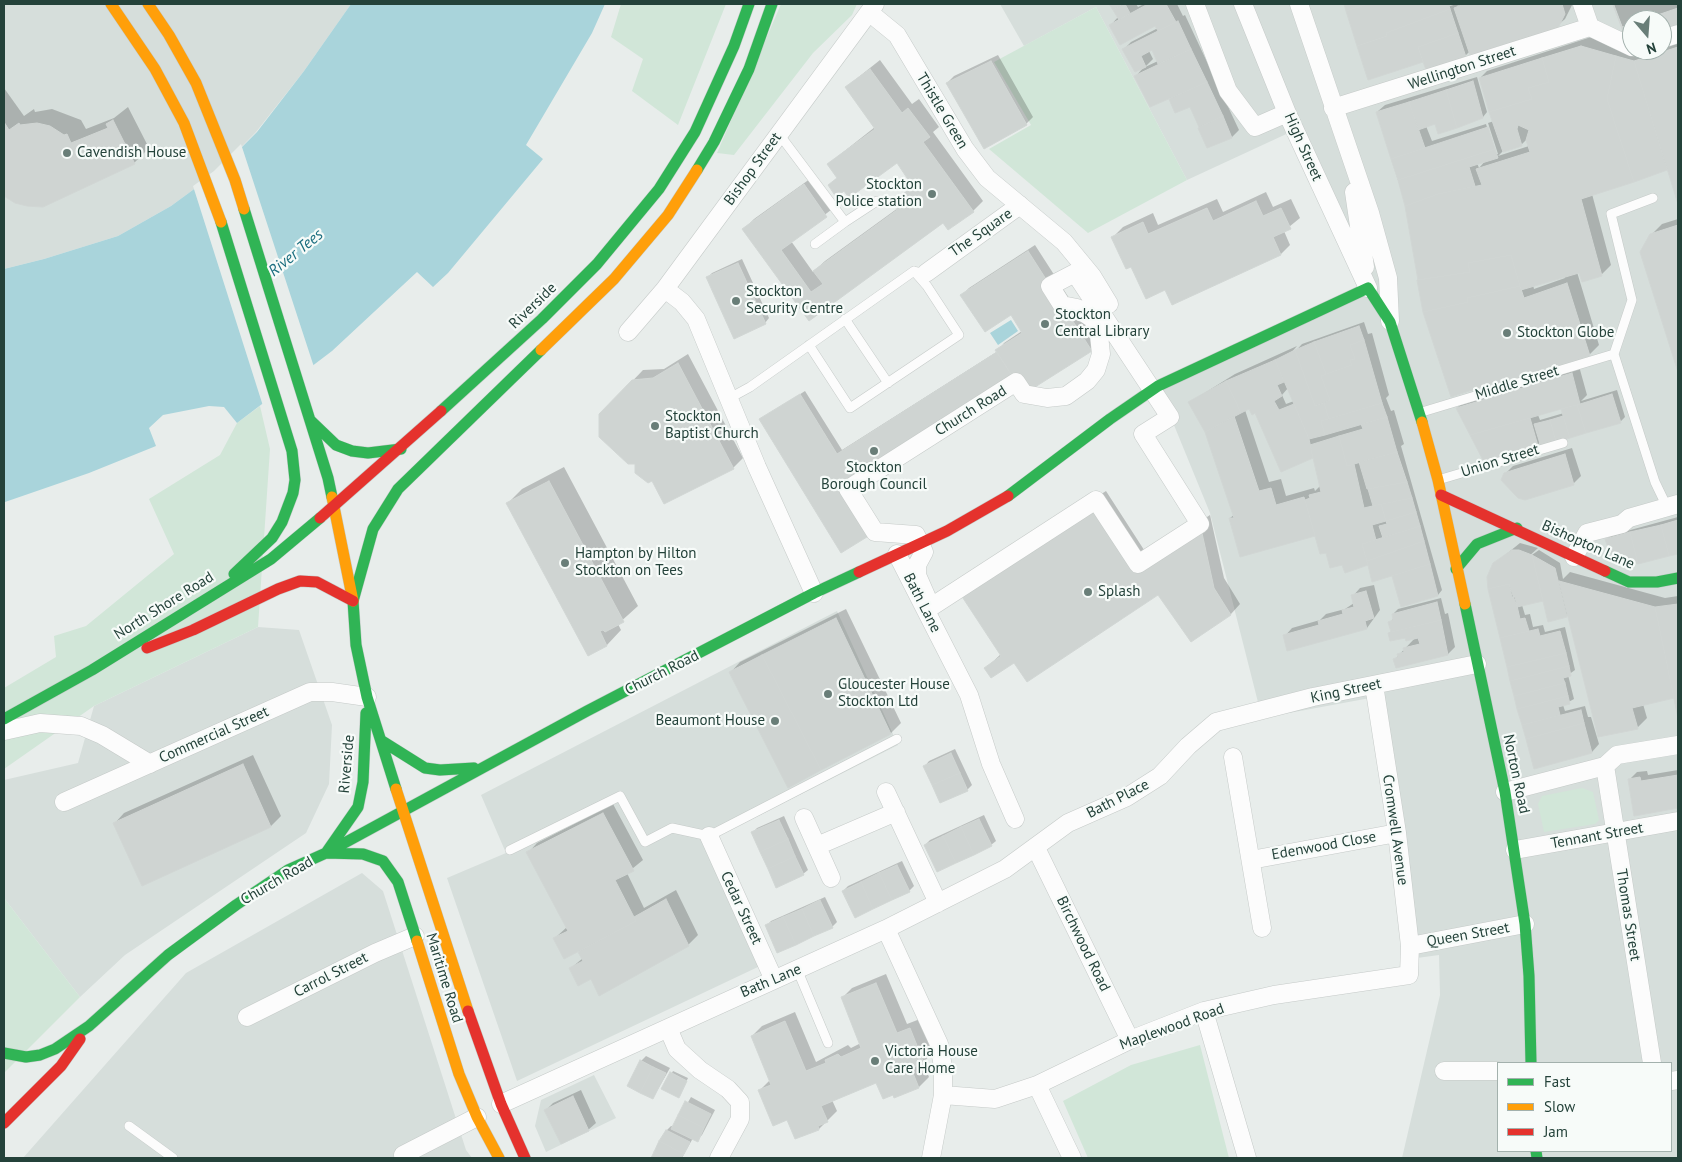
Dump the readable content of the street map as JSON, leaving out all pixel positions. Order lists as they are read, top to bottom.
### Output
{
  "streets": {
    "main road": [
      "High Street",
      "Riverside",
      "Church Road",
      "Bishopton Lane",
      "North Shore Road",
      "Norton Road",
      "Maritime Road"
    ],
    "street": [
      "Wellington Street",
      "Thistle Green",
      "Bishop Street",
      "The Square",
      "Bath Lane",
      "King Street",
      "Commercial Street",
      "Bath Place",
      "Cromwell Avenue",
      "Tennant Street",
      "Edenwood Close",
      "Cedar Street",
      "Thomas Street",
      "Queen Street",
      "Birchwood Road",
      "Carrol Street",
      "Maplewood Road"
    ],
    "lane": ["Middle Street", "Union Street"]
  },
  "crossings": [
    ["Wellington Street", "High Street"],
    ["Thistle Green", "Bishop Street"],
    ["Thistle Green", "The Square"],
    ["High Street", "Middle Street"],
    ["High Street", "Church Road"],
    ["High Street", "Union Street"],
    ["High Street", "Bishopton Lane"],
    ["High Street", "Norton Road"],
    ["The Square", "Church Road"],
    ["Riverside", "Church Road"],
    ["Riverside", "North Shore Road"],
    ["Riverside", "Commercial Street"],
    ["Riverside", "Maritime Road"],
    ["Church Road", "Bath Lane"],
    ["Church Road", "Maritime Road"],
    ["Bishopton Lane", "Norton Road"],
    ["Bath Lane", "Bath Place"],
    ["Bath Lane", "Cedar Street"],
    ["Bath Lane", "Birchwood Road"],
    ["Bath Lane", "Maritime Road"],
    ["King Street", "Norton Road"],
    ["King Street", "Bath Place"],
    ["King Street", "Cromwell Avenue"],
    ["Norton Road", "Tennant Street"],
    ["Norton Road", "Queen Street"],
    ["Bath Place", "Birchwood Road"],
    ["Cromwell Avenue", "Edenwood Close"],
    ["Cromwell Avenue", "Queen Street"],
    ["Cromwell Avenue", "Maplewood Road"],
    ["Tennant Street", "Thomas Street"],
    ["Birchwood Road", "Maplewood Road"],
    ["Carrol Street", "Maritime Road"]
  ],
  "water": ["River Tees"],
  "places": [
    "Cavendish House",
    "Stockton Police station",
    "Stockton Security Centre",
    "Stockton Central Library",
    "Stockton Globe",
    "Stockton Baptist Church",
    "Stockton Borough Council",
    "Hampton by Hilton Stockton on Tees",
    "Splash",
    "Gloucester House Stockton Ltd",
    "Beaumont House",
    "Victoria House Care Home"
  ],
  "legend": ["Fast", "Slow", "Jam"],
  "north": "bottom"
}
